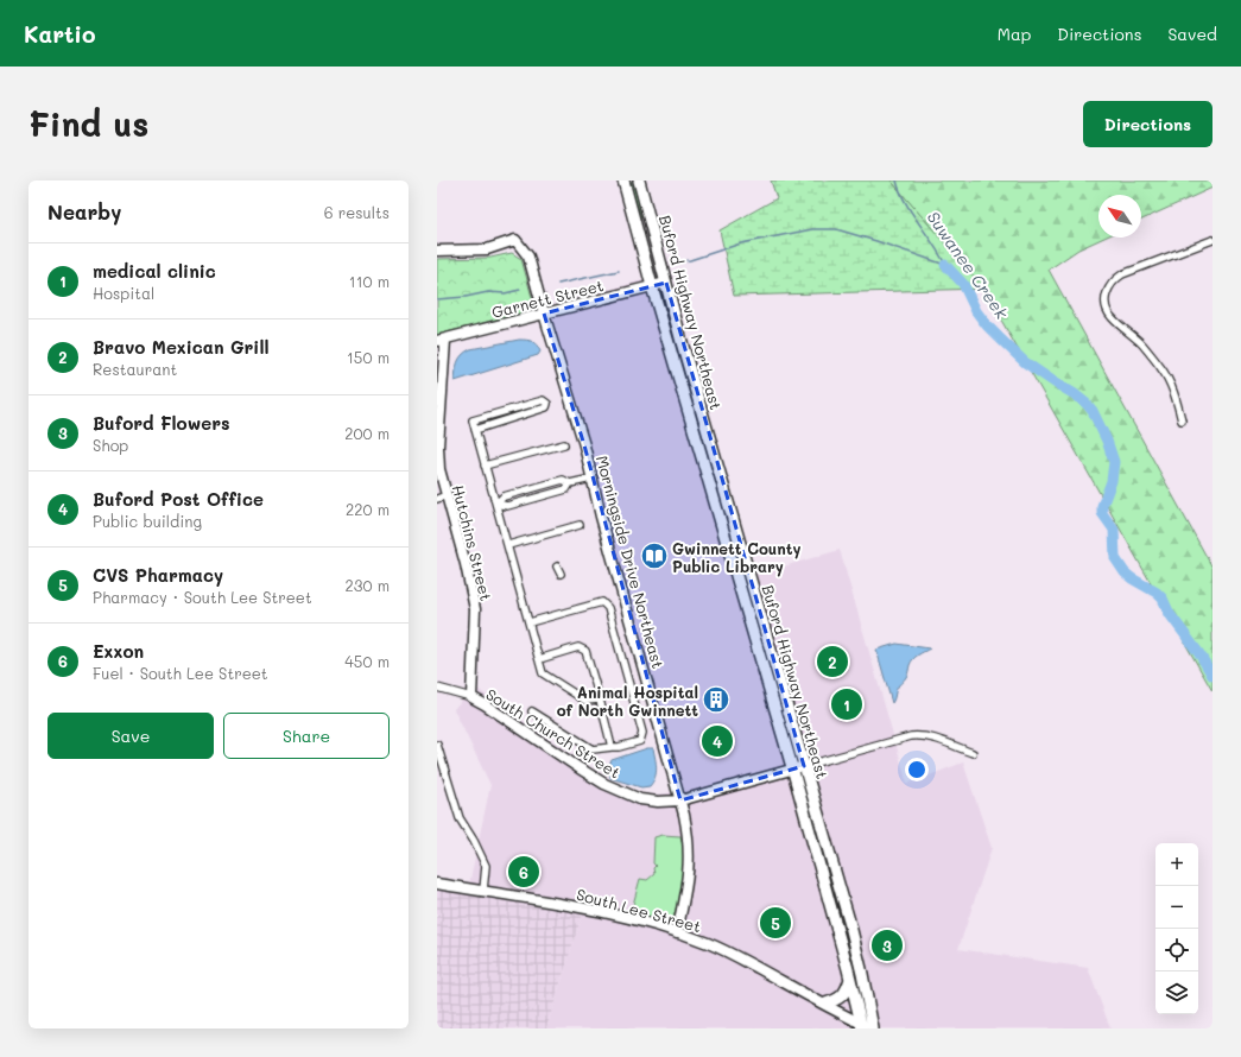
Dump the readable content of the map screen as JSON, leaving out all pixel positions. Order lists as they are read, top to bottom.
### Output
{
  "streets": {
    "main road": ["Buford Highway Northeast"],
    "street": [
      "Garnett Street",
      "Hutchins Street",
      "Morningside Drive Northeast",
      "South Church Street",
      "South Lee Street"
    ]
  },
  "crossings": [
    ["Garnett Street", "Buford Highway Northeast"],
    ["Garnett Street", "Hutchins Street"],
    ["Garnett Street", "Morningside Drive Northeast"],
    ["Buford Highway Northeast", "South Church Street"],
    ["Buford Highway Northeast", "South Lee Street"],
    ["Hutchins Street", "South Church Street"],
    ["Morningside Drive Northeast", "South Church Street"],
    ["Morningside Drive Northeast", "South Lee Street"]
  ],
  "water": ["Suwanee Creek"],
  "places": {
    "library": ["Gwinnett County Public Library"],
    "building": ["Animal Hospital of North Gwinnett"]
  },
  "north": "top left",
  "page": {
    "header": "Kartio",
    "nav": ["Map", "Directions", "Saved"],
    "buttons": [
      "Directions",
      ["Save", "Share"]
    ],
    "title": "Find us",
    "heading": ["Nearby", "6 results"],
    "list": [
      {
        "mark": "1",
        "name": "medical clinic",
        "note": "Hospital",
        "value": "110 m"
      },
      {
        "mark": "2",
        "name": "Bravo Mexican Grill",
        "note": "Restaurant",
        "value": "150 m"
      },
      {
        "mark": "3",
        "name": "Buford Flowers",
        "note": "Shop",
        "value": "200 m"
      },
      {
        "mark": "4",
        "name": "Buford Post Office",
        "note": "Public building",
        "value": "220 m"
      },
      {
        "mark": "5",
        "name": "CVS Pharmacy",
        "note": "Pharmacy · South Lee Street",
        "value": "230 m"
      },
      {
        "mark": "6",
        "name": "Exxon",
        "note": "Fuel · South Lee Street",
        "value": "450 m"
      }
    ],
    "pins": [
      "2",
      "1",
      "4",
      "6",
      "5",
      "3"
    ],
    "map_buttons": ["+", "−"]
  }
}
